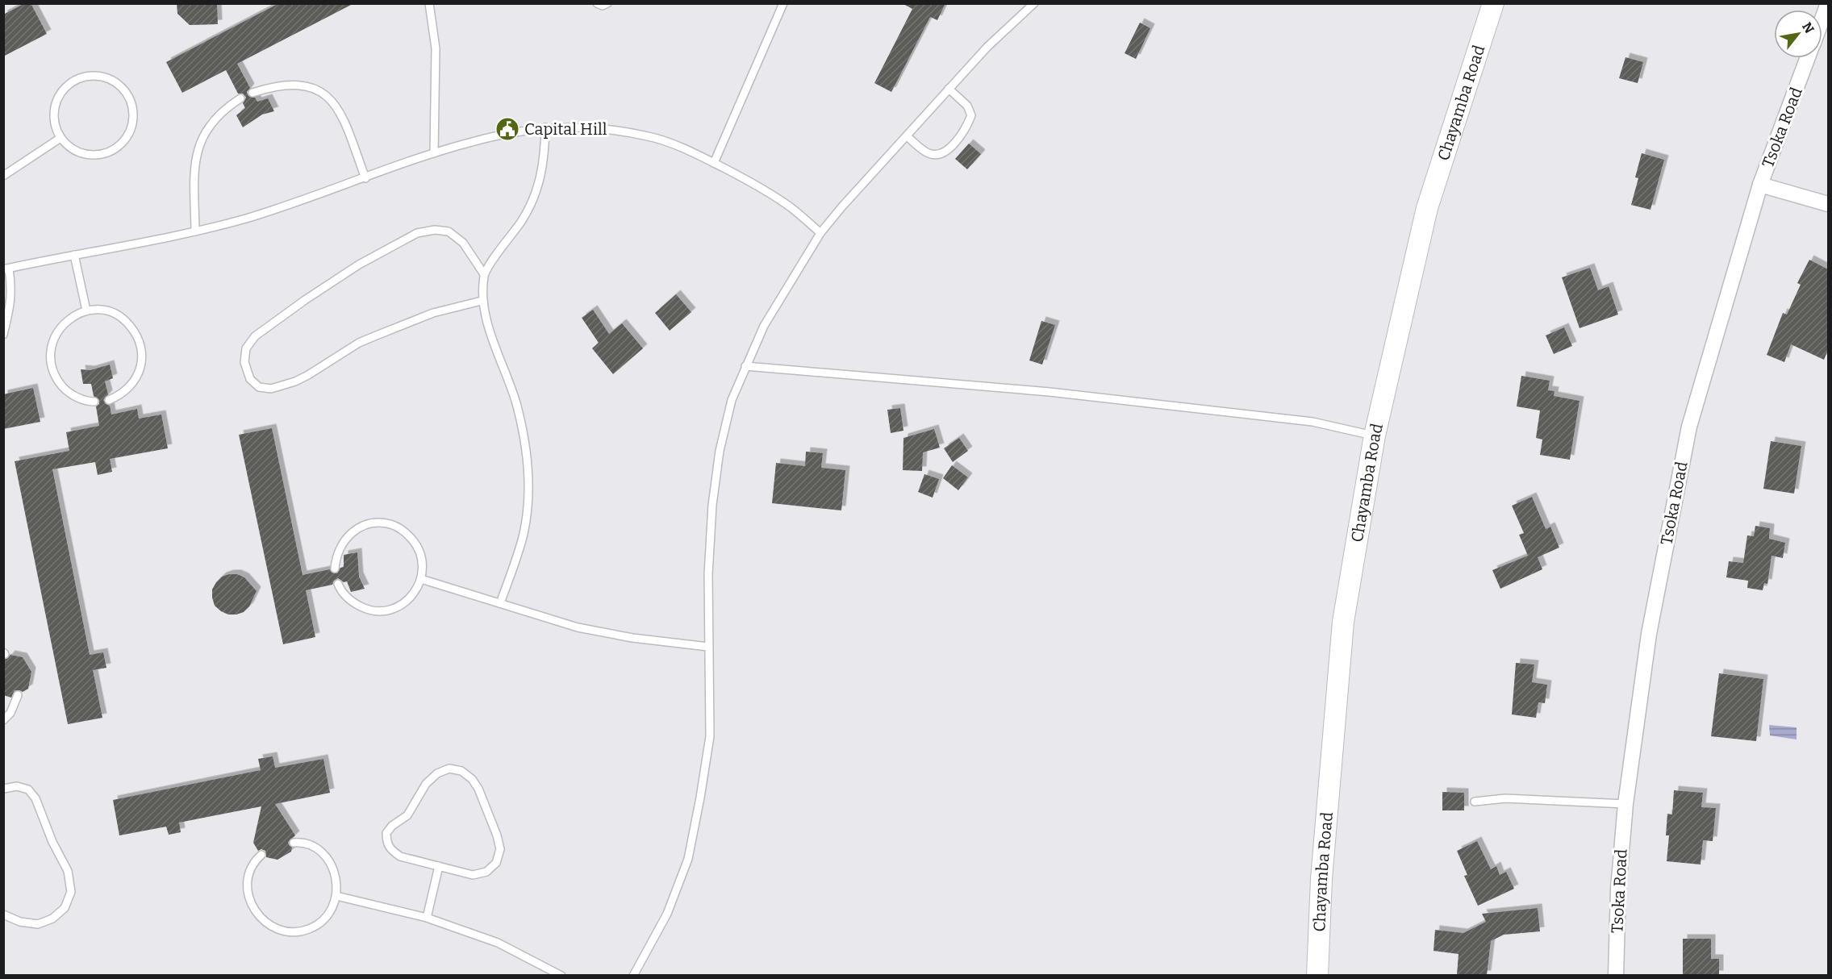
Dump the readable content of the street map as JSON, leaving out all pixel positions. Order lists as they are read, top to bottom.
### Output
{
  "streets": {
    "main road": ["Chayamba Road"],
    "street": ["Tsoka Road"]
  },
  "places": {
    "public building": ["Capital Hill"]
  },
  "north": "top right"
}
